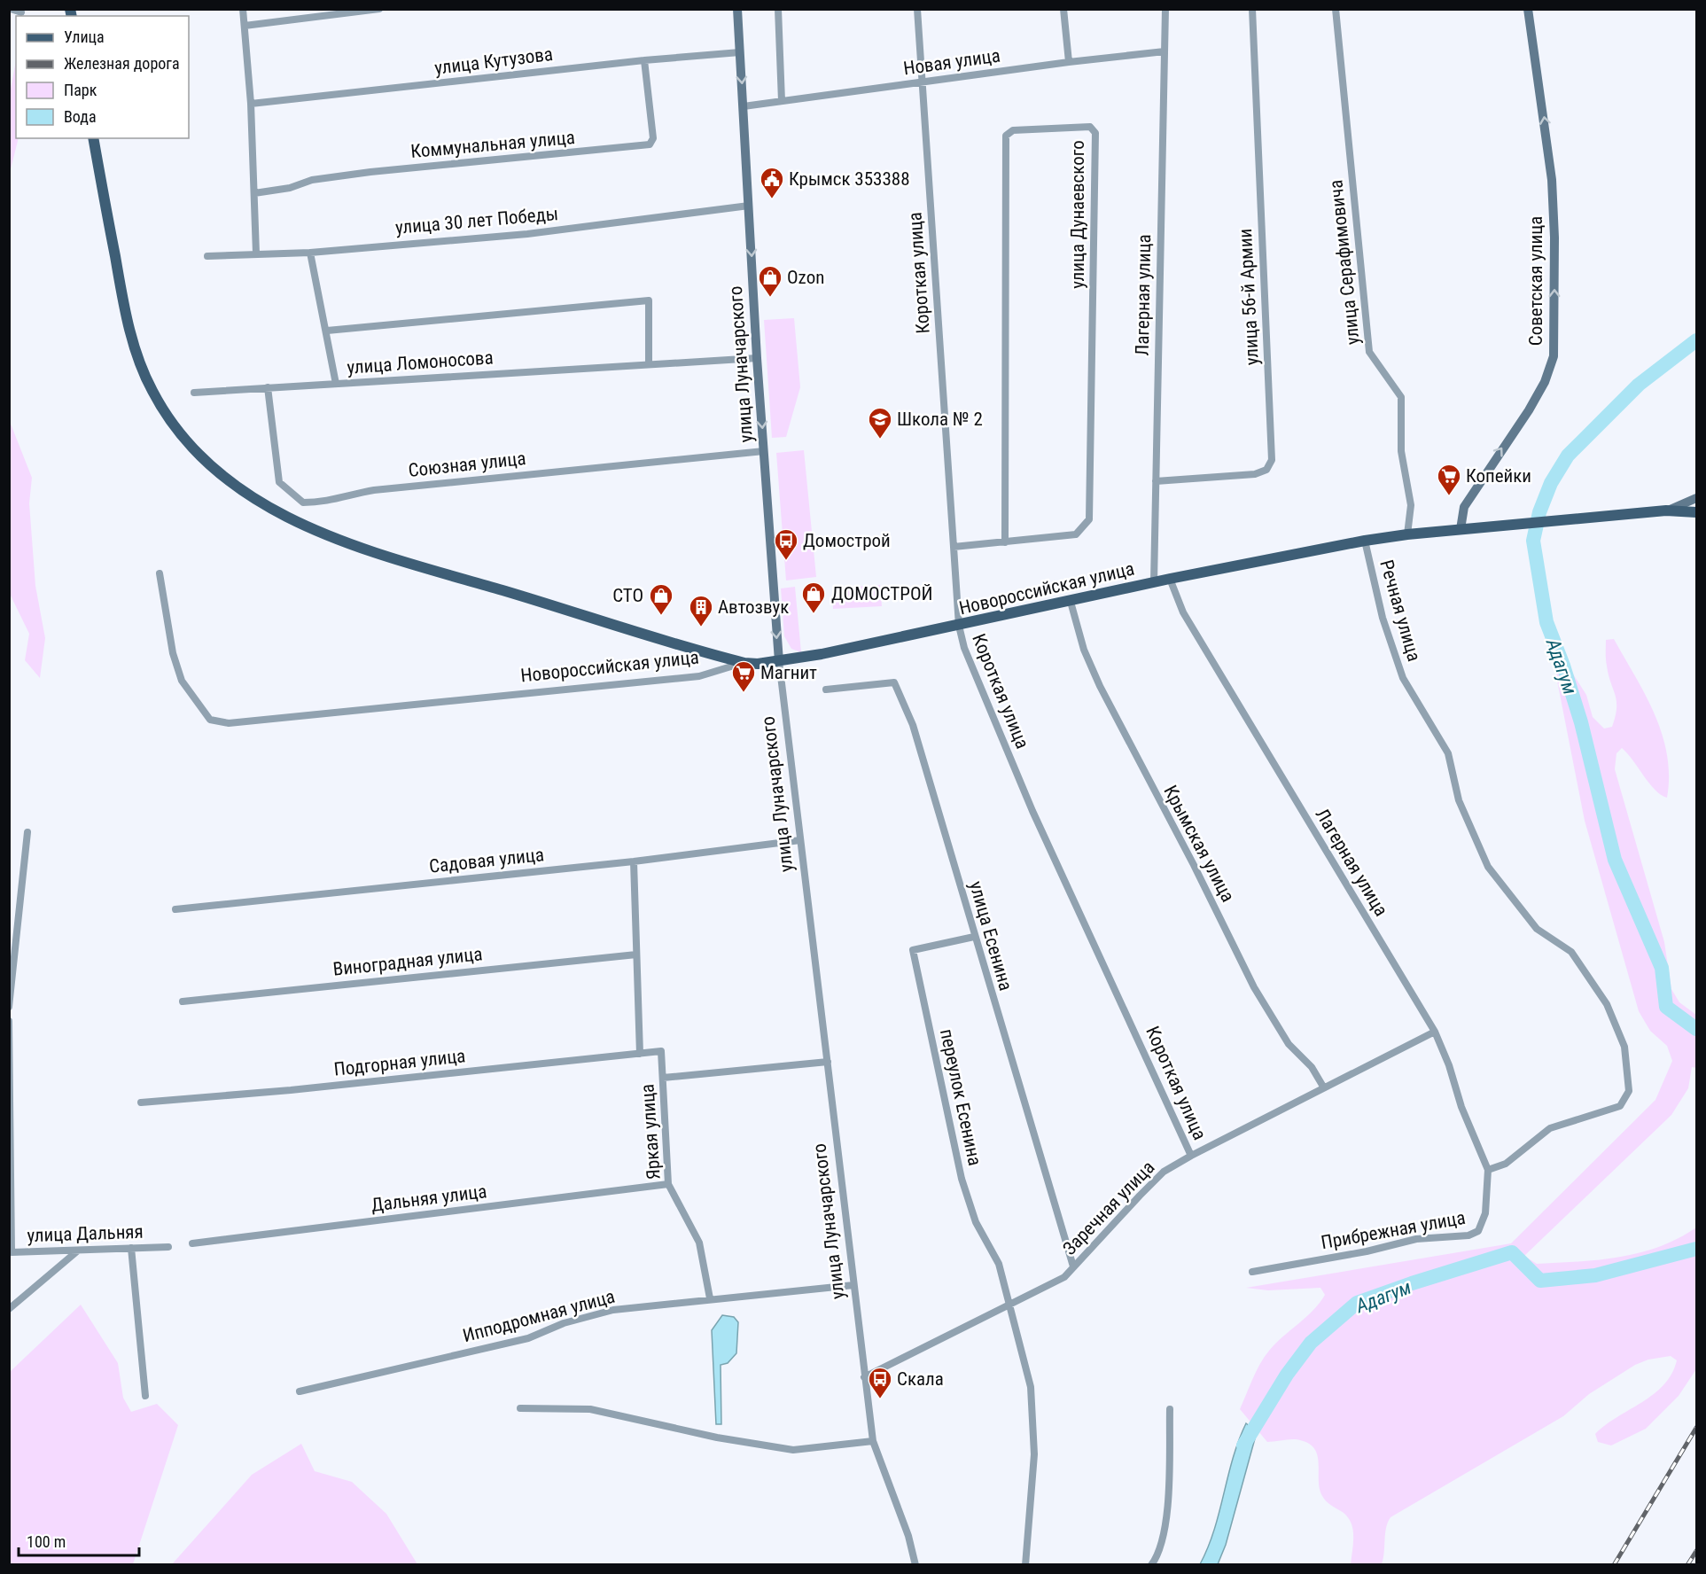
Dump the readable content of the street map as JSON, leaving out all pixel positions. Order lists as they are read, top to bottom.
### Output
{
  "streets": {
    "main road": ["Советская улица", "улица Луначарского", "Новороссийская улица"],
    "street": [
      "улица Кутузова",
      "Новая улица",
      "Коммунальная улица",
      "улица Дунаевского",
      "улица 30 лет Победы",
      "улица Серафимовича",
      "Короткая улица",
      "Лагерная улица",
      "улица 56-й Армии",
      "улица Ломоносова",
      "Союзная улица",
      "Речная улица",
      "Крымская улица",
      "Садовая улица",
      "улица Есенина",
      "Виноградная улица",
      "Подгорная улица",
      "переулок Есенина",
      "Яркая улица",
      "Дальняя улица",
      "Заречная улица",
      "Прибрежная улица",
      "улица Дальняя",
      "Ипподромная улица"
    ]
  },
  "crossings": [
    ["улица Кутузова", "Коммунальная улица"],
    ["улица Кутузова", "улица Луначарского"],
    ["Новая улица", "Короткая улица"],
    ["Новая улица", "Лагерная улица"],
    ["Новая улица", "улица Луначарского"],
    ["улица 30 лет Победы", "улица Луначарского"],
    ["улица Серафимовича", "Новороссийская улица"],
    ["Короткая улица", "Новороссийская улица"],
    ["Короткая улица", "Заречная улица"],
    ["Советская улица", "Новороссийская улица"],
    ["Лагерная улица", "улица 56-й Армии"],
    ["Лагерная улица", "Новороссийская улица"],
    ["Лагерная улица", "Речная улица"],
    ["Лагерная улица", "Заречная улица"],
    ["Лагерная улица", "Прибрежная улица"],
    ["улица Ломоносова", "улица Луначарского"],
    ["улица Ломоносова", "Союзная улица"],
    ["улица Луначарского", "Союзная улица"],
    ["улица Луначарского", "Новороссийская улица"],
    ["улица Луначарского", "Садовая улица"],
    ["улица Луначарского", "Заречная улица"],
    ["улица Луначарского", "Ипподромная улица"],
    ["Новороссийская улица", "Речная улица"],
    ["Новороссийская улица", "Крымская улица"],
    ["Речная улица", "Прибрежная улица"],
    ["Крымская улица", "Заречная улица"],
    ["улица Есенина", "переулок Есенина"],
    ["улица Есенина", "Заречная улица"],
    ["Подгорная улица", "Яркая улица"],
    ["переулок Есенина", "Заречная улица"],
    ["Яркая улица", "Дальняя улица"],
    ["Яркая улица", "Ипподромная улица"]
  ],
  "one_way": ["Советская улица"],
  "water": ["Адагум"],
  "places": {
    "public building": ["Крымск 353388"],
    "shop": ["Ozon", "ДОМОСТРОЙ", "СТО"],
    "school or university": ["Школа № 2"],
    "supermarket": ["Копейки", "Магнит"],
    "bus stop": ["Домострой", "Скала"],
    "building": ["Автозвук"]
  },
  "legend": [
    "Улица",
    "Железная дорога",
    "Парк",
    "Вода"
  ],
  "scale_bar": "100 m"
}
